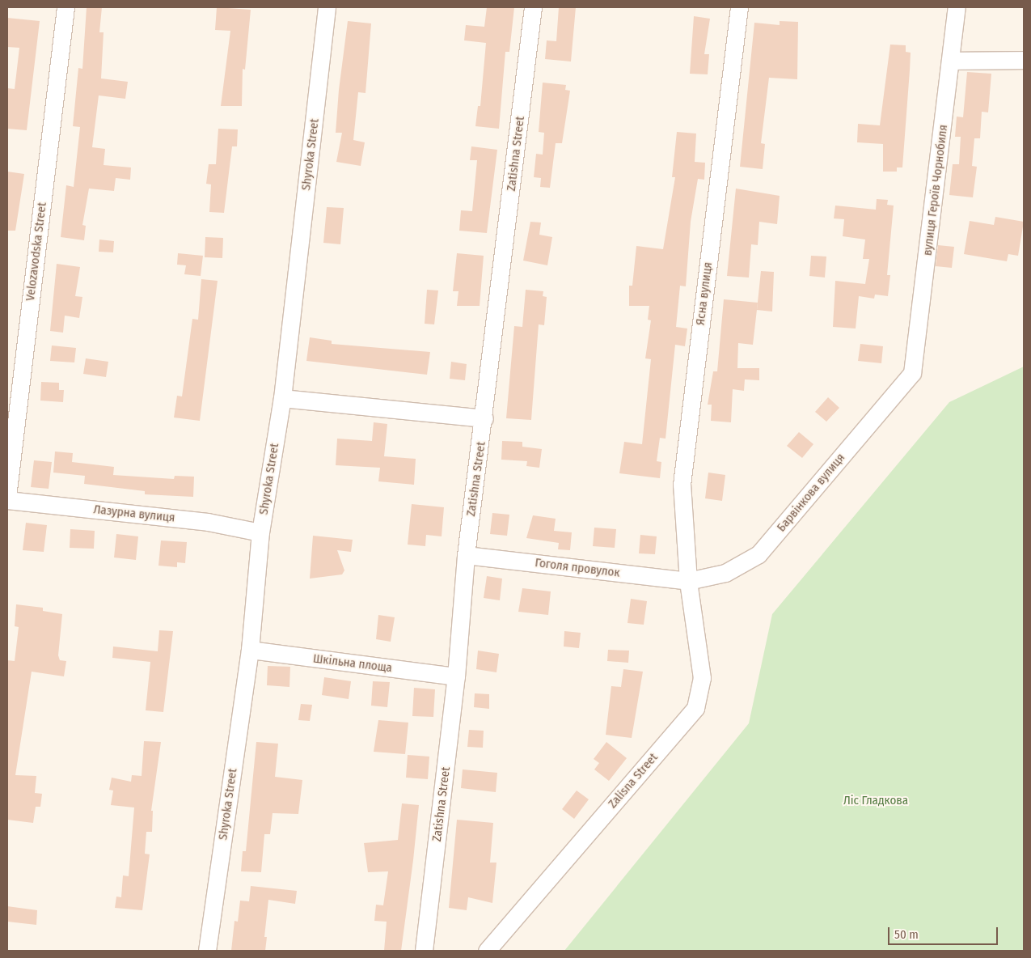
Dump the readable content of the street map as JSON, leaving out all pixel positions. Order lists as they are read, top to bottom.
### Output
{
  "streets": {
    "street": [
      "Zatishna Street",
      "Shyroka Street",
      "вулиця Героїв Чорнобиля",
      "Velozavodska Street",
      "Ясна вулиця",
      "Барвінкова вулиця",
      "Лазурна вулиця",
      "Гоголя провулок",
      "Шкільна площа",
      "Zalisna Street"
    ]
  },
  "crossings": [
    ["Zatishna Street", "Гоголя провулок"],
    ["Zatishna Street", "Шкільна площа"],
    ["Shyroka Street", "Лазурна вулиця"],
    ["Shyroka Street", "Шкільна площа"],
    ["вулиця Героїв Чорнобиля", "Барвінкова вулиця"],
    ["Ясна вулиця", "Барвінкова вулиця"],
    ["Ясна вулиця", "Гоголя провулок"],
    ["Ясна вулиця", "Zalisna Street"],
    ["Барвінкова вулиця", "Гоголя провулок"],
    ["Барвінкова вулиця", "Zalisna Street"],
    ["Гоголя провулок", "Zalisna Street"]
  ],
  "parks": ["Ліс Гладкова"],
  "scale_bar": "50 m"
}
